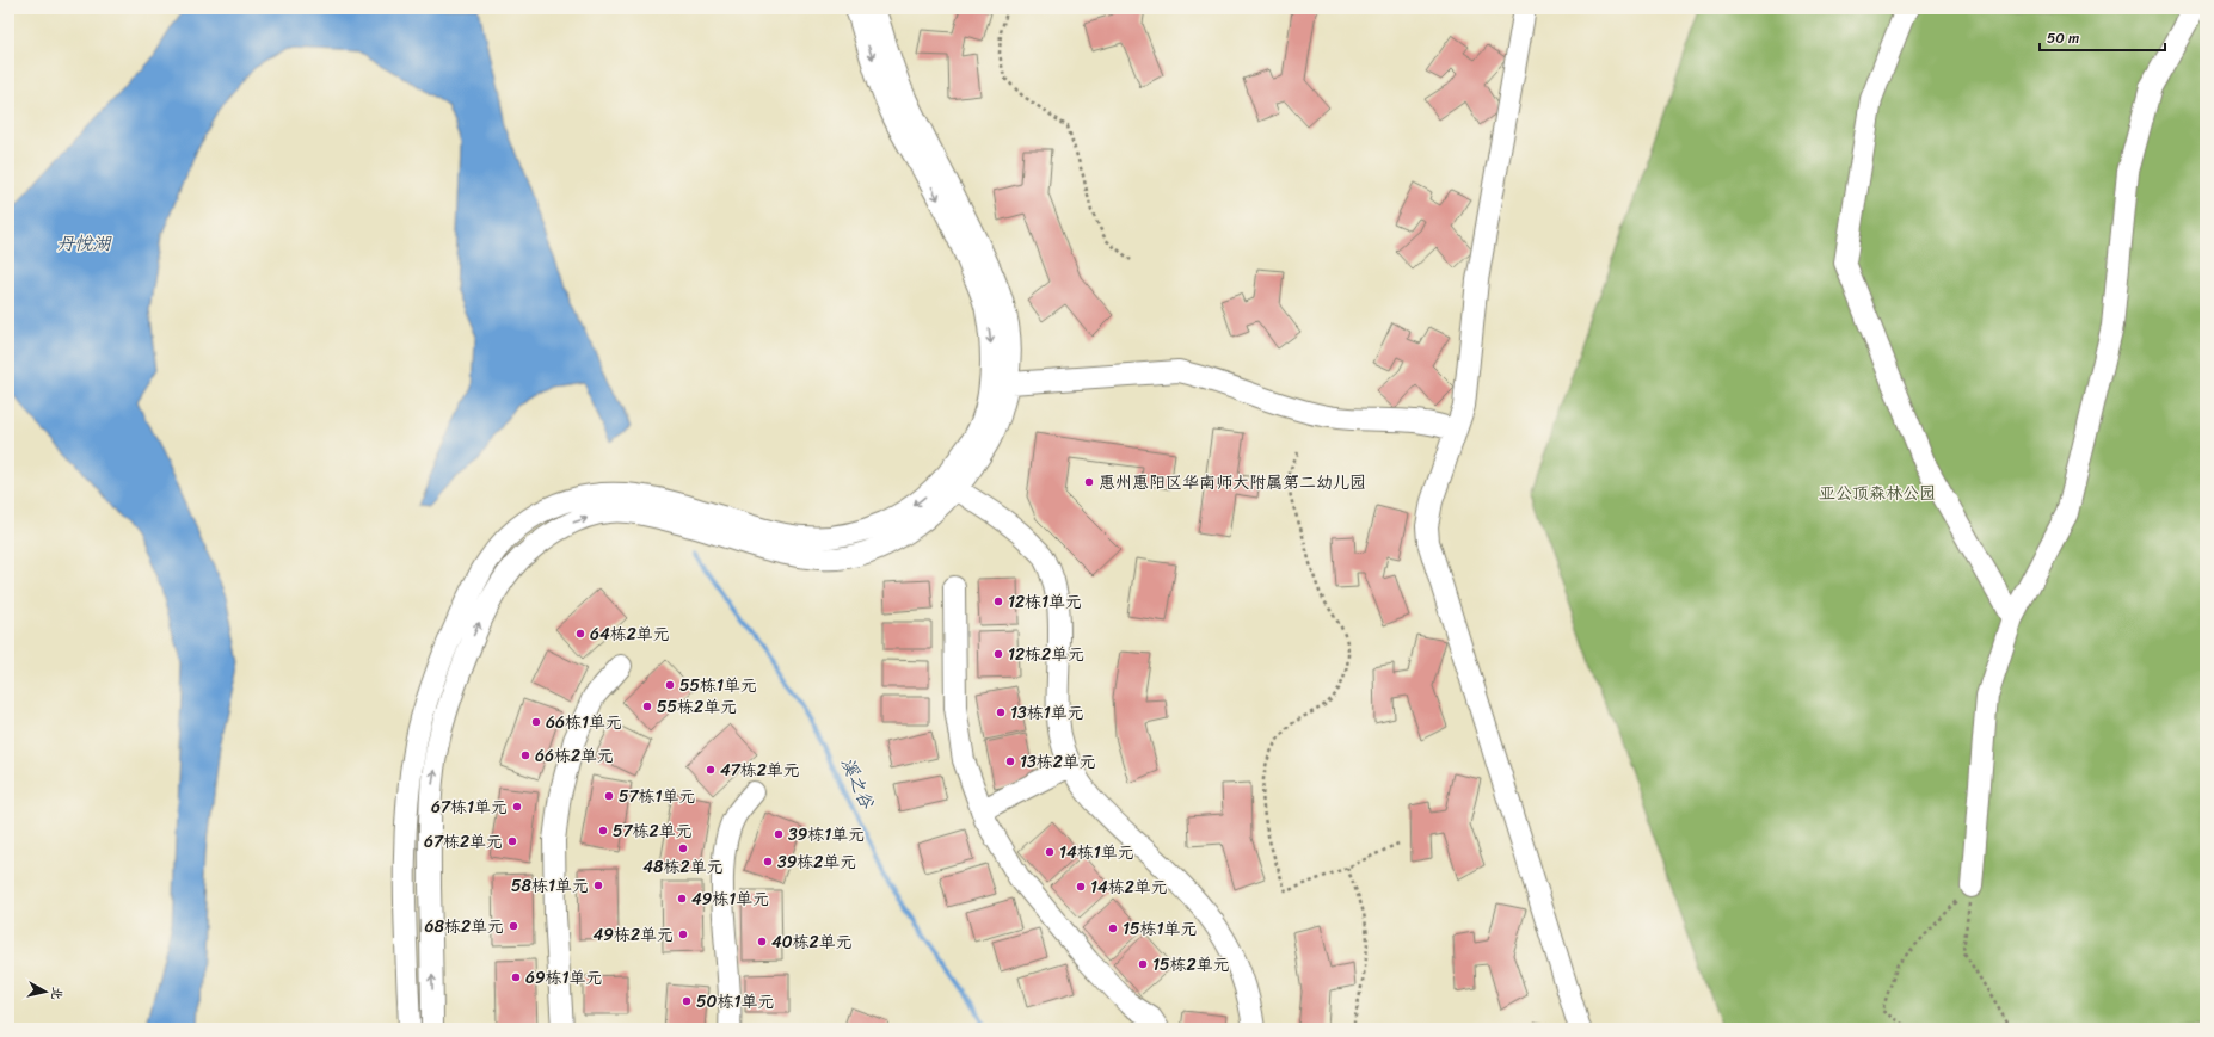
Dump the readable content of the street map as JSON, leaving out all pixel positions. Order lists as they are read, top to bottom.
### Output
{
  "water": ["丹悦湖", "溪之谷"],
  "parks": ["亚公顶森林公园"],
  "places": [
    "惠州惠阳区华南师大附属第二幼儿园",
    "12栋1单元",
    "64栋2单元",
    "12栋2单元",
    "55栋1单元",
    "55栋2单元",
    "13栋1单元",
    "66栋1单元",
    "66栋2单元",
    "13栋2单元",
    "47栋2单元",
    "57栋1单元",
    "67栋1单元",
    "57栋2单元",
    "39栋1单元",
    "67栋2单元",
    "48栋2单元",
    "14栋1单元",
    "39栋2单元",
    "58栋1单元",
    "14栋2单元",
    "49栋1单元",
    "68栋2单元",
    "15栋1单元",
    "49栋2单元",
    "40栋2单元",
    "15栋2单元",
    "69栋1单元",
    "50栋1单元"
  ],
  "scale_bar": "50 m",
  "north": "right"
}
